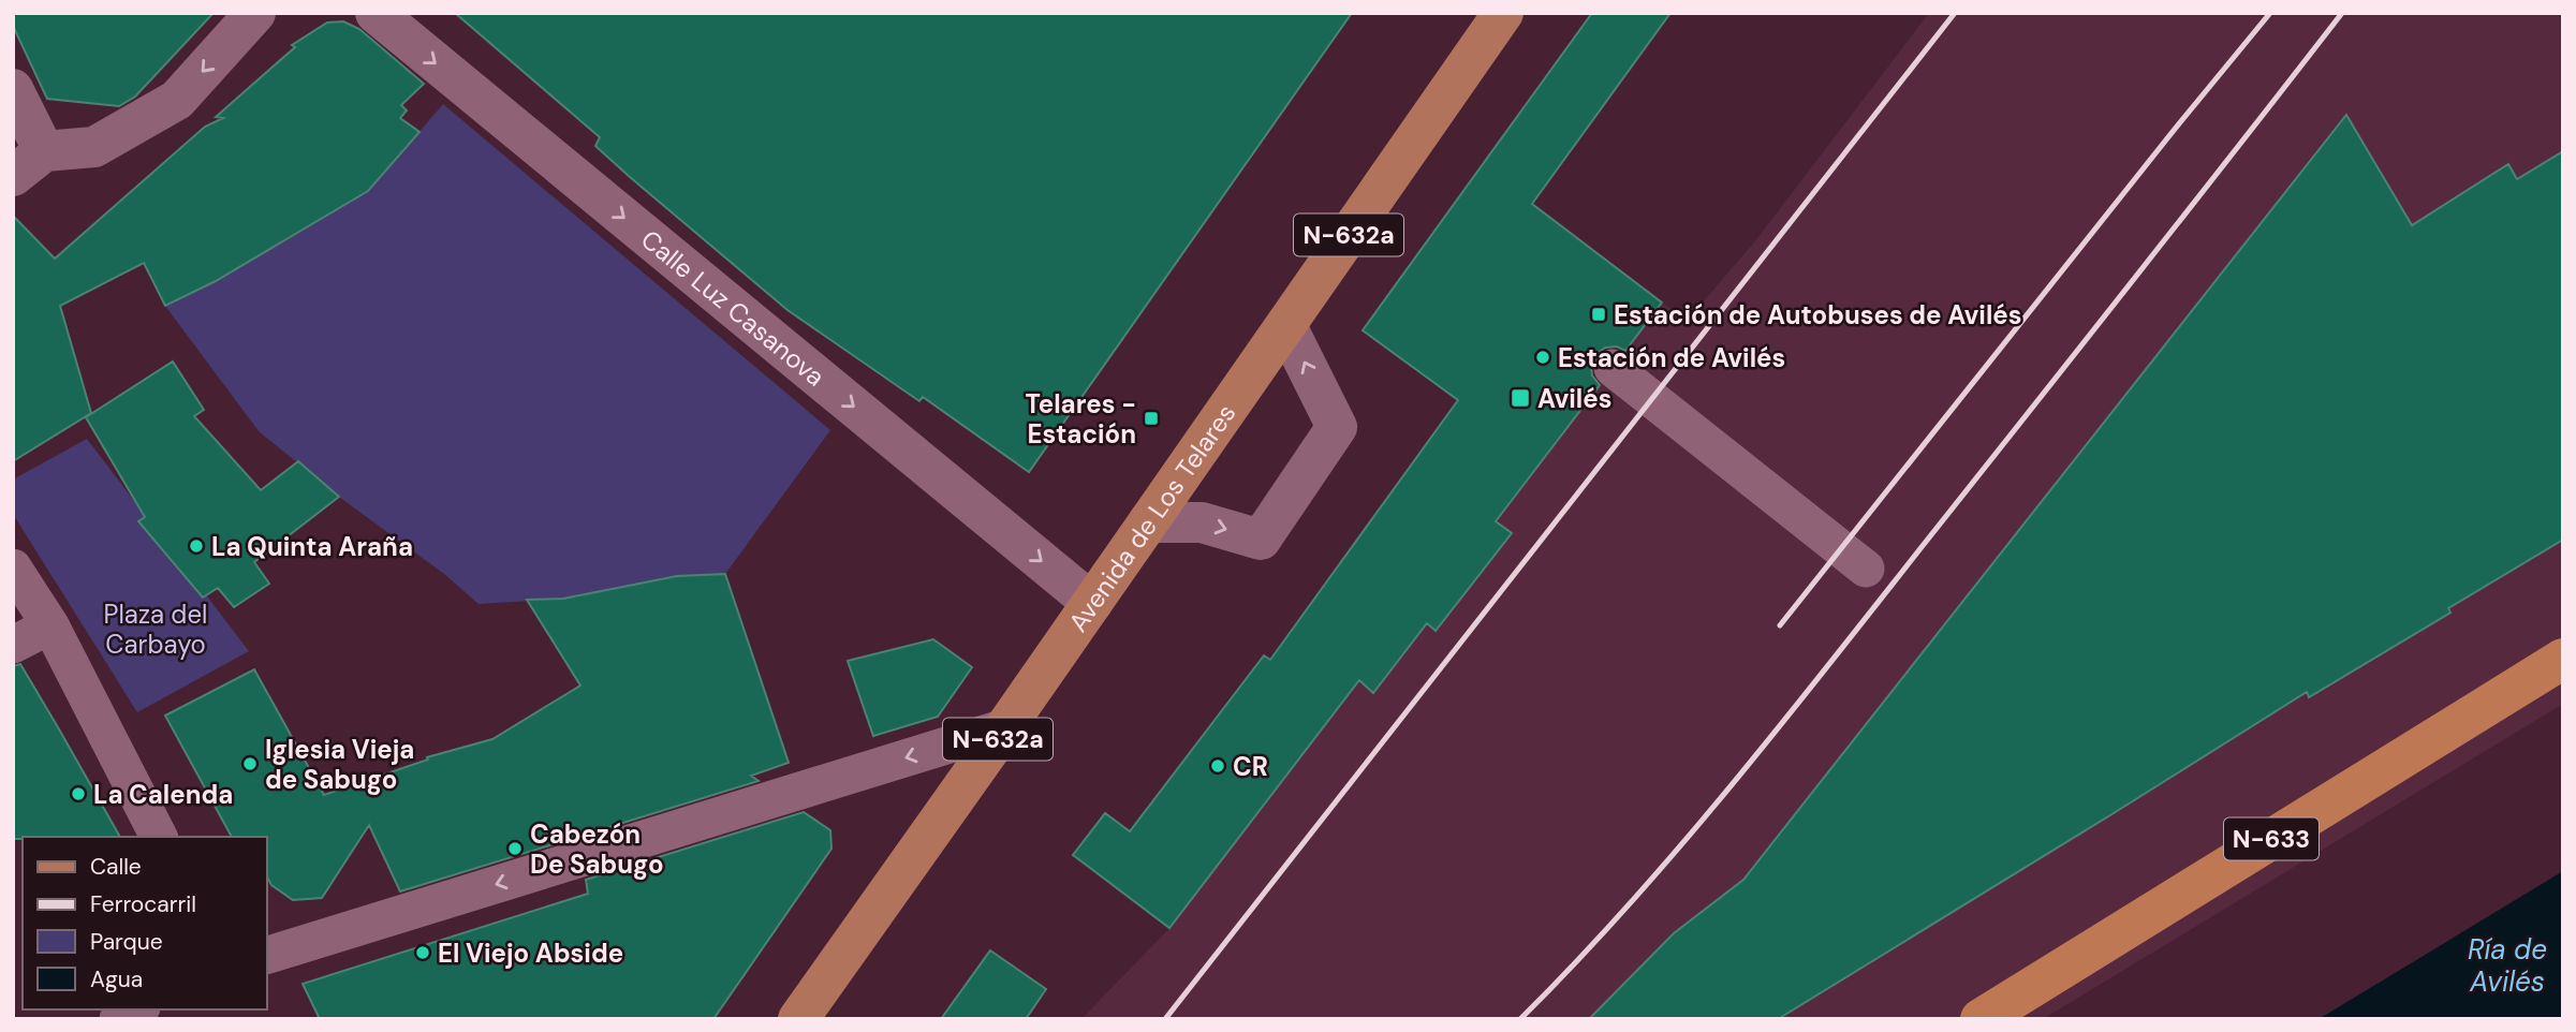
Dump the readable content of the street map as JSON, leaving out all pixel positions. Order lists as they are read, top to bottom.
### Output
{
  "streets": {
    "highway": ["N-633"],
    "main road": ["N-632a", "Avenida de Los Telares"],
    "street": ["Calle Luz Casanova"]
  },
  "crossings": [
    ["Calle Luz Casanova", "Avenida de Los Telares"]
  ],
  "one_way": ["Calle Luz Casanova"],
  "water": ["Ría de Avilés"],
  "parks": ["Plaza del Carbayo"],
  "places": {
    "transit": ["Estación de Autobuses de Avilés", "Avilés", "Telares - Estación"],
    "other": [
      "Estación de Avilés",
      "La Quinta Araña",
      "Iglesia Vieja de Sabugo",
      "CR",
      "La Calenda",
      "Cabezón De Sabugo",
      "El Viejo Abside"
    ]
  },
  "legend": [
    "Calle",
    "Ferrocarril",
    "Parque",
    "Agua"
  ]
}
